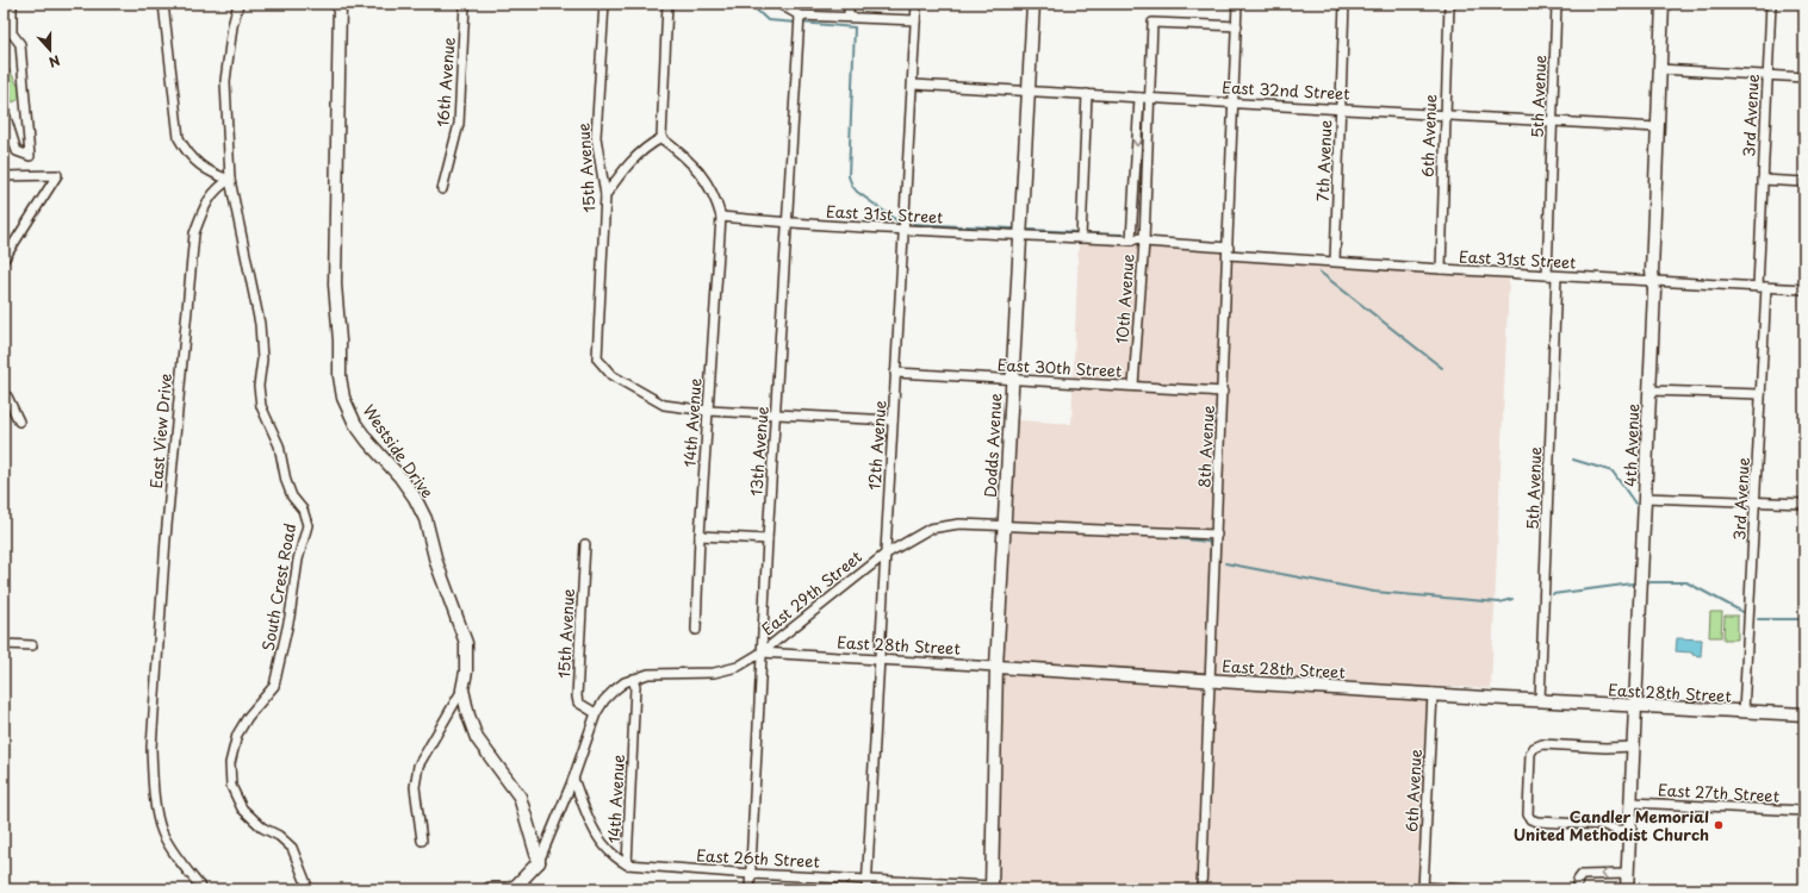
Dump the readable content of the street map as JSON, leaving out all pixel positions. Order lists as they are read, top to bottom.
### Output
{
  "streets": {
    "street": [
      "16th Avenue",
      "East 32nd Street",
      "5th Avenue",
      "3rd Avenue",
      "6th Avenue",
      "7th Avenue",
      "15th Avenue",
      "East 31st Street",
      "10th Avenue",
      "East 30th Street",
      "14th Avenue",
      "East View Drive",
      "12th Avenue",
      "Dodds Avenue",
      "4th Avenue",
      "8th Avenue",
      "Westside Drive",
      "13th Avenue",
      "South Crest Road",
      "East 29th Street",
      "East 28th Street",
      "East 27th Street",
      "East 26th Street"
    ]
  },
  "crossings": [
    ["East 32nd Street", "5th Avenue"],
    ["East 32nd Street", "6th Avenue"],
    ["East 32nd Street", "7th Avenue"],
    ["East 32nd Street", "10th Avenue"],
    ["East 32nd Street", "12th Avenue"],
    ["East 32nd Street", "Dodds Avenue"],
    ["East 32nd Street", "4th Avenue"],
    ["East 32nd Street", "8th Avenue"],
    ["5th Avenue", "East 31st Street"],
    ["5th Avenue", "East 28th Street"],
    ["3rd Avenue", "East 31st Street"],
    ["3rd Avenue", "East 28th Street"],
    ["6th Avenue", "East 31st Street"],
    ["6th Avenue", "East 28th Street"],
    ["7th Avenue", "East 31st Street"],
    ["15th Avenue", "14th Avenue"],
    ["15th Avenue", "East 29th Street"],
    ["East 31st Street", "10th Avenue"],
    ["East 31st Street", "14th Avenue"],
    ["East 31st Street", "12th Avenue"],
    ["East 31st Street", "Dodds Avenue"],
    ["East 31st Street", "4th Avenue"],
    ["East 31st Street", "8th Avenue"],
    ["East 31st Street", "13th Avenue"],
    ["10th Avenue", "East 30th Street"],
    ["East 30th Street", "12th Avenue"],
    ["East 30th Street", "Dodds Avenue"],
    ["East 30th Street", "8th Avenue"],
    ["14th Avenue", "East 29th Street"],
    ["14th Avenue", "East 26th Street"],
    ["East View Drive", "South Crest Road"],
    ["12th Avenue", "East 29th Street"],
    ["12th Avenue", "East 28th Street"],
    ["12th Avenue", "East 26th Street"],
    ["Dodds Avenue", "East 29th Street"],
    ["Dodds Avenue", "East 28th Street"],
    ["Dodds Avenue", "East 26th Street"],
    ["4th Avenue", "East 28th Street"],
    ["4th Avenue", "East 27th Street"],
    ["8th Avenue", "East 29th Street"],
    ["8th Avenue", "East 28th Street"],
    ["Westside Drive", "East 29th Street"],
    ["13th Avenue", "East 29th Street"],
    ["13th Avenue", "East 28th Street"],
    ["13th Avenue", "East 26th Street"],
    ["East 29th Street", "East 28th Street"]
  ],
  "places": ["Candler Memorial United Methodist Church"],
  "north": "bottom"
}
